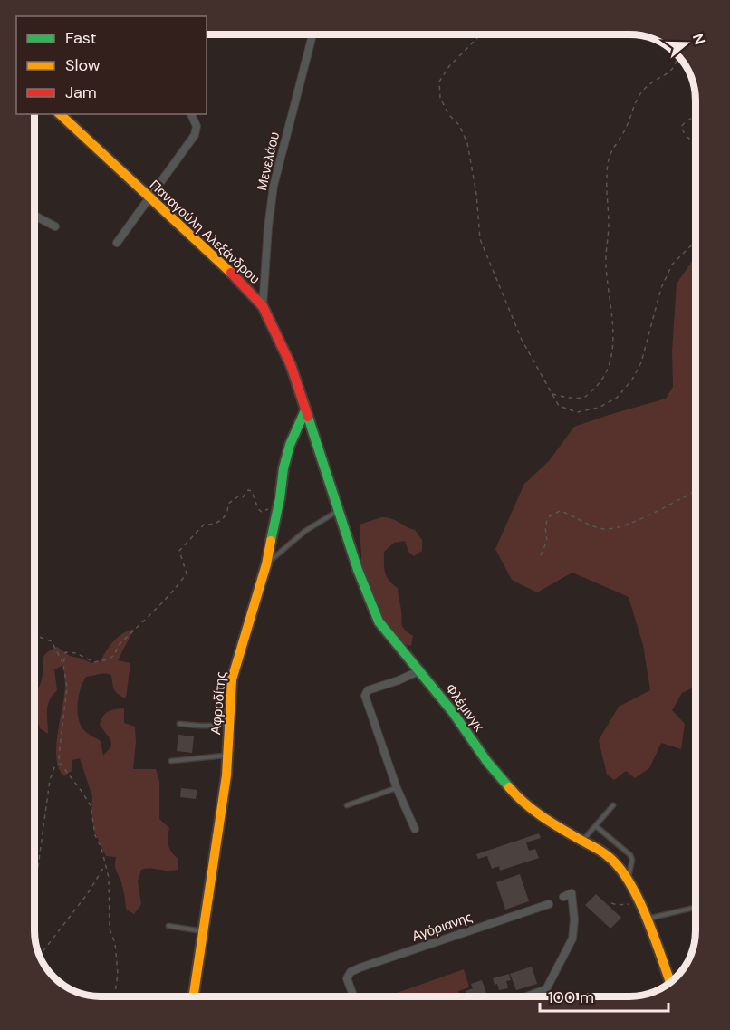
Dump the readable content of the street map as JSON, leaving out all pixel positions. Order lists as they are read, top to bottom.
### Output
{
  "streets": {
    "street": [
      "Μενελάου",
      "Παναγούλη Αλεξάνδρου",
      "Αφροδίτης",
      "Φλέμινγκ",
      "Αγόριανης"
    ]
  },
  "crossings": [
    ["Μενελάου", "Παναγούλη Αλεξάνδρου"],
    ["Παναγούλη Αλεξάνδρου", "Φλέμινγκ"],
    ["Αφροδίτης", "Φλέμινγκ"]
  ],
  "legend": ["Fast", "Slow", "Jam"],
  "scale_bar": "100 m",
  "north": "right"
}
